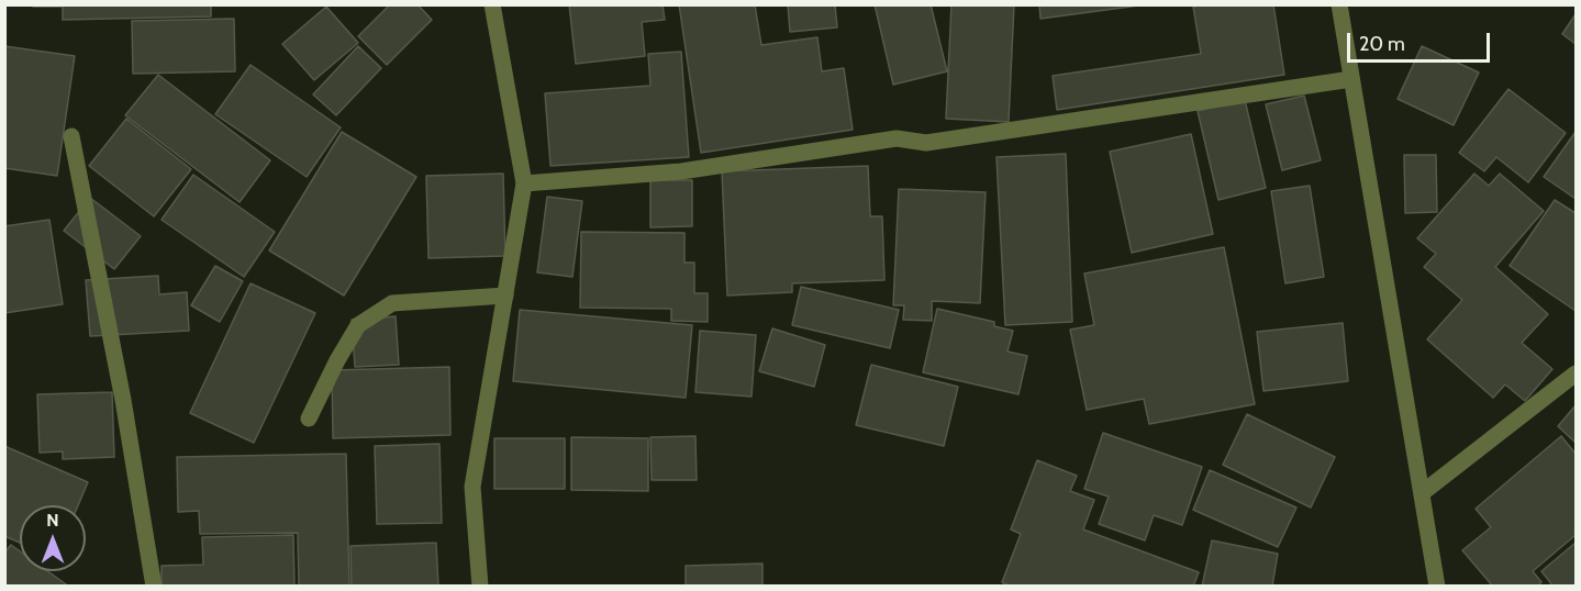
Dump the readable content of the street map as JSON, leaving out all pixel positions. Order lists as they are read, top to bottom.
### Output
{
  "scale_bar": "20 m",
  "north": "top"
}
